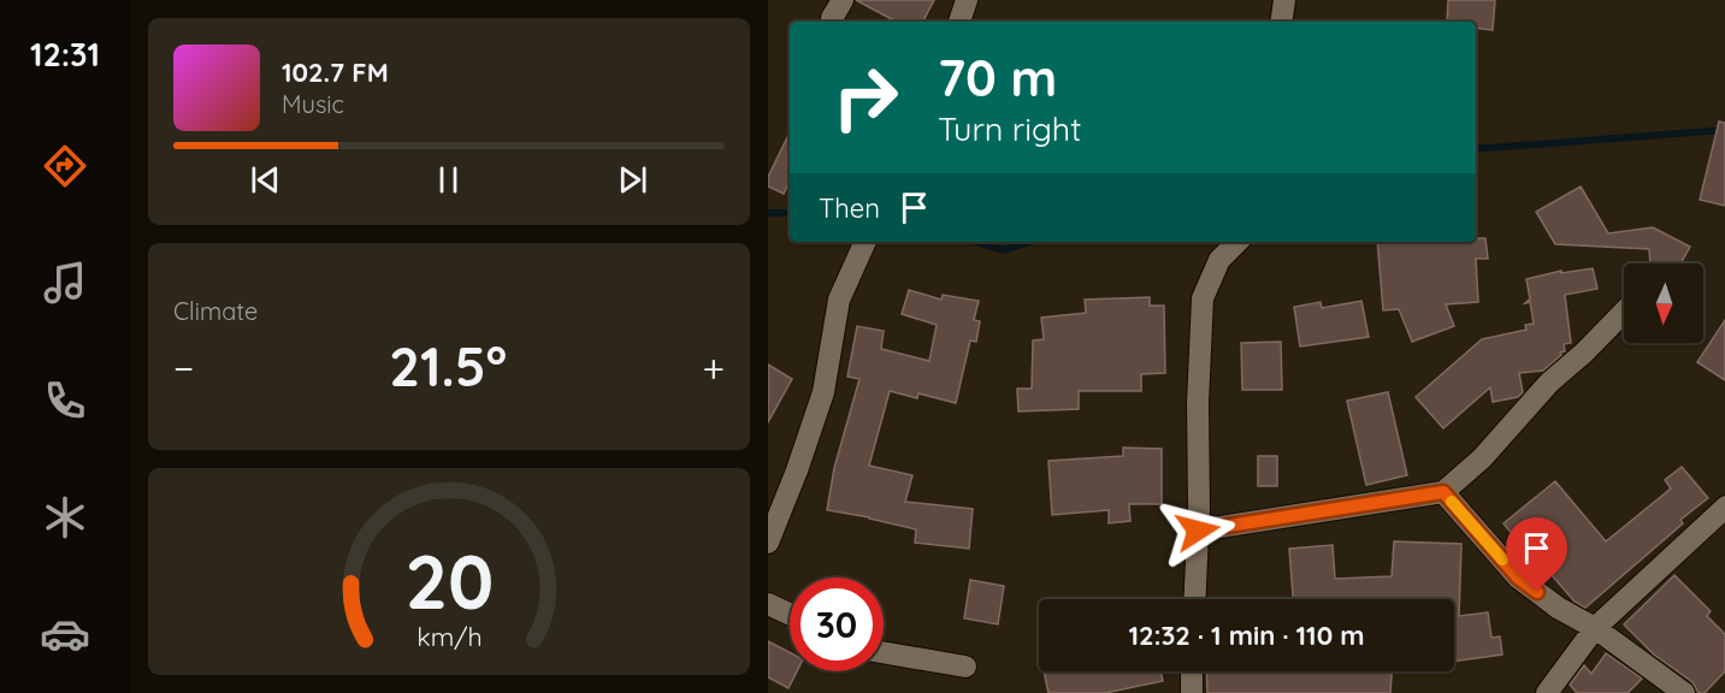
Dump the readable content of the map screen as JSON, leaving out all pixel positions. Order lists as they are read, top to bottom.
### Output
{
  "north": "bottom",
  "page": {
    "tabs": "12:31",
    "turn": ["70 m", "Turn right"],
    "song": ["102.7 FM", "Music"],
    "then": "Then",
    "tile": "Climate",
    "heat": ["−", "21.5°", "+"],
    "limit": "30",
    "trip": "12:32 · 1 min · 110 m",
    "gauge": ["20", "km/h"]
  }
}
